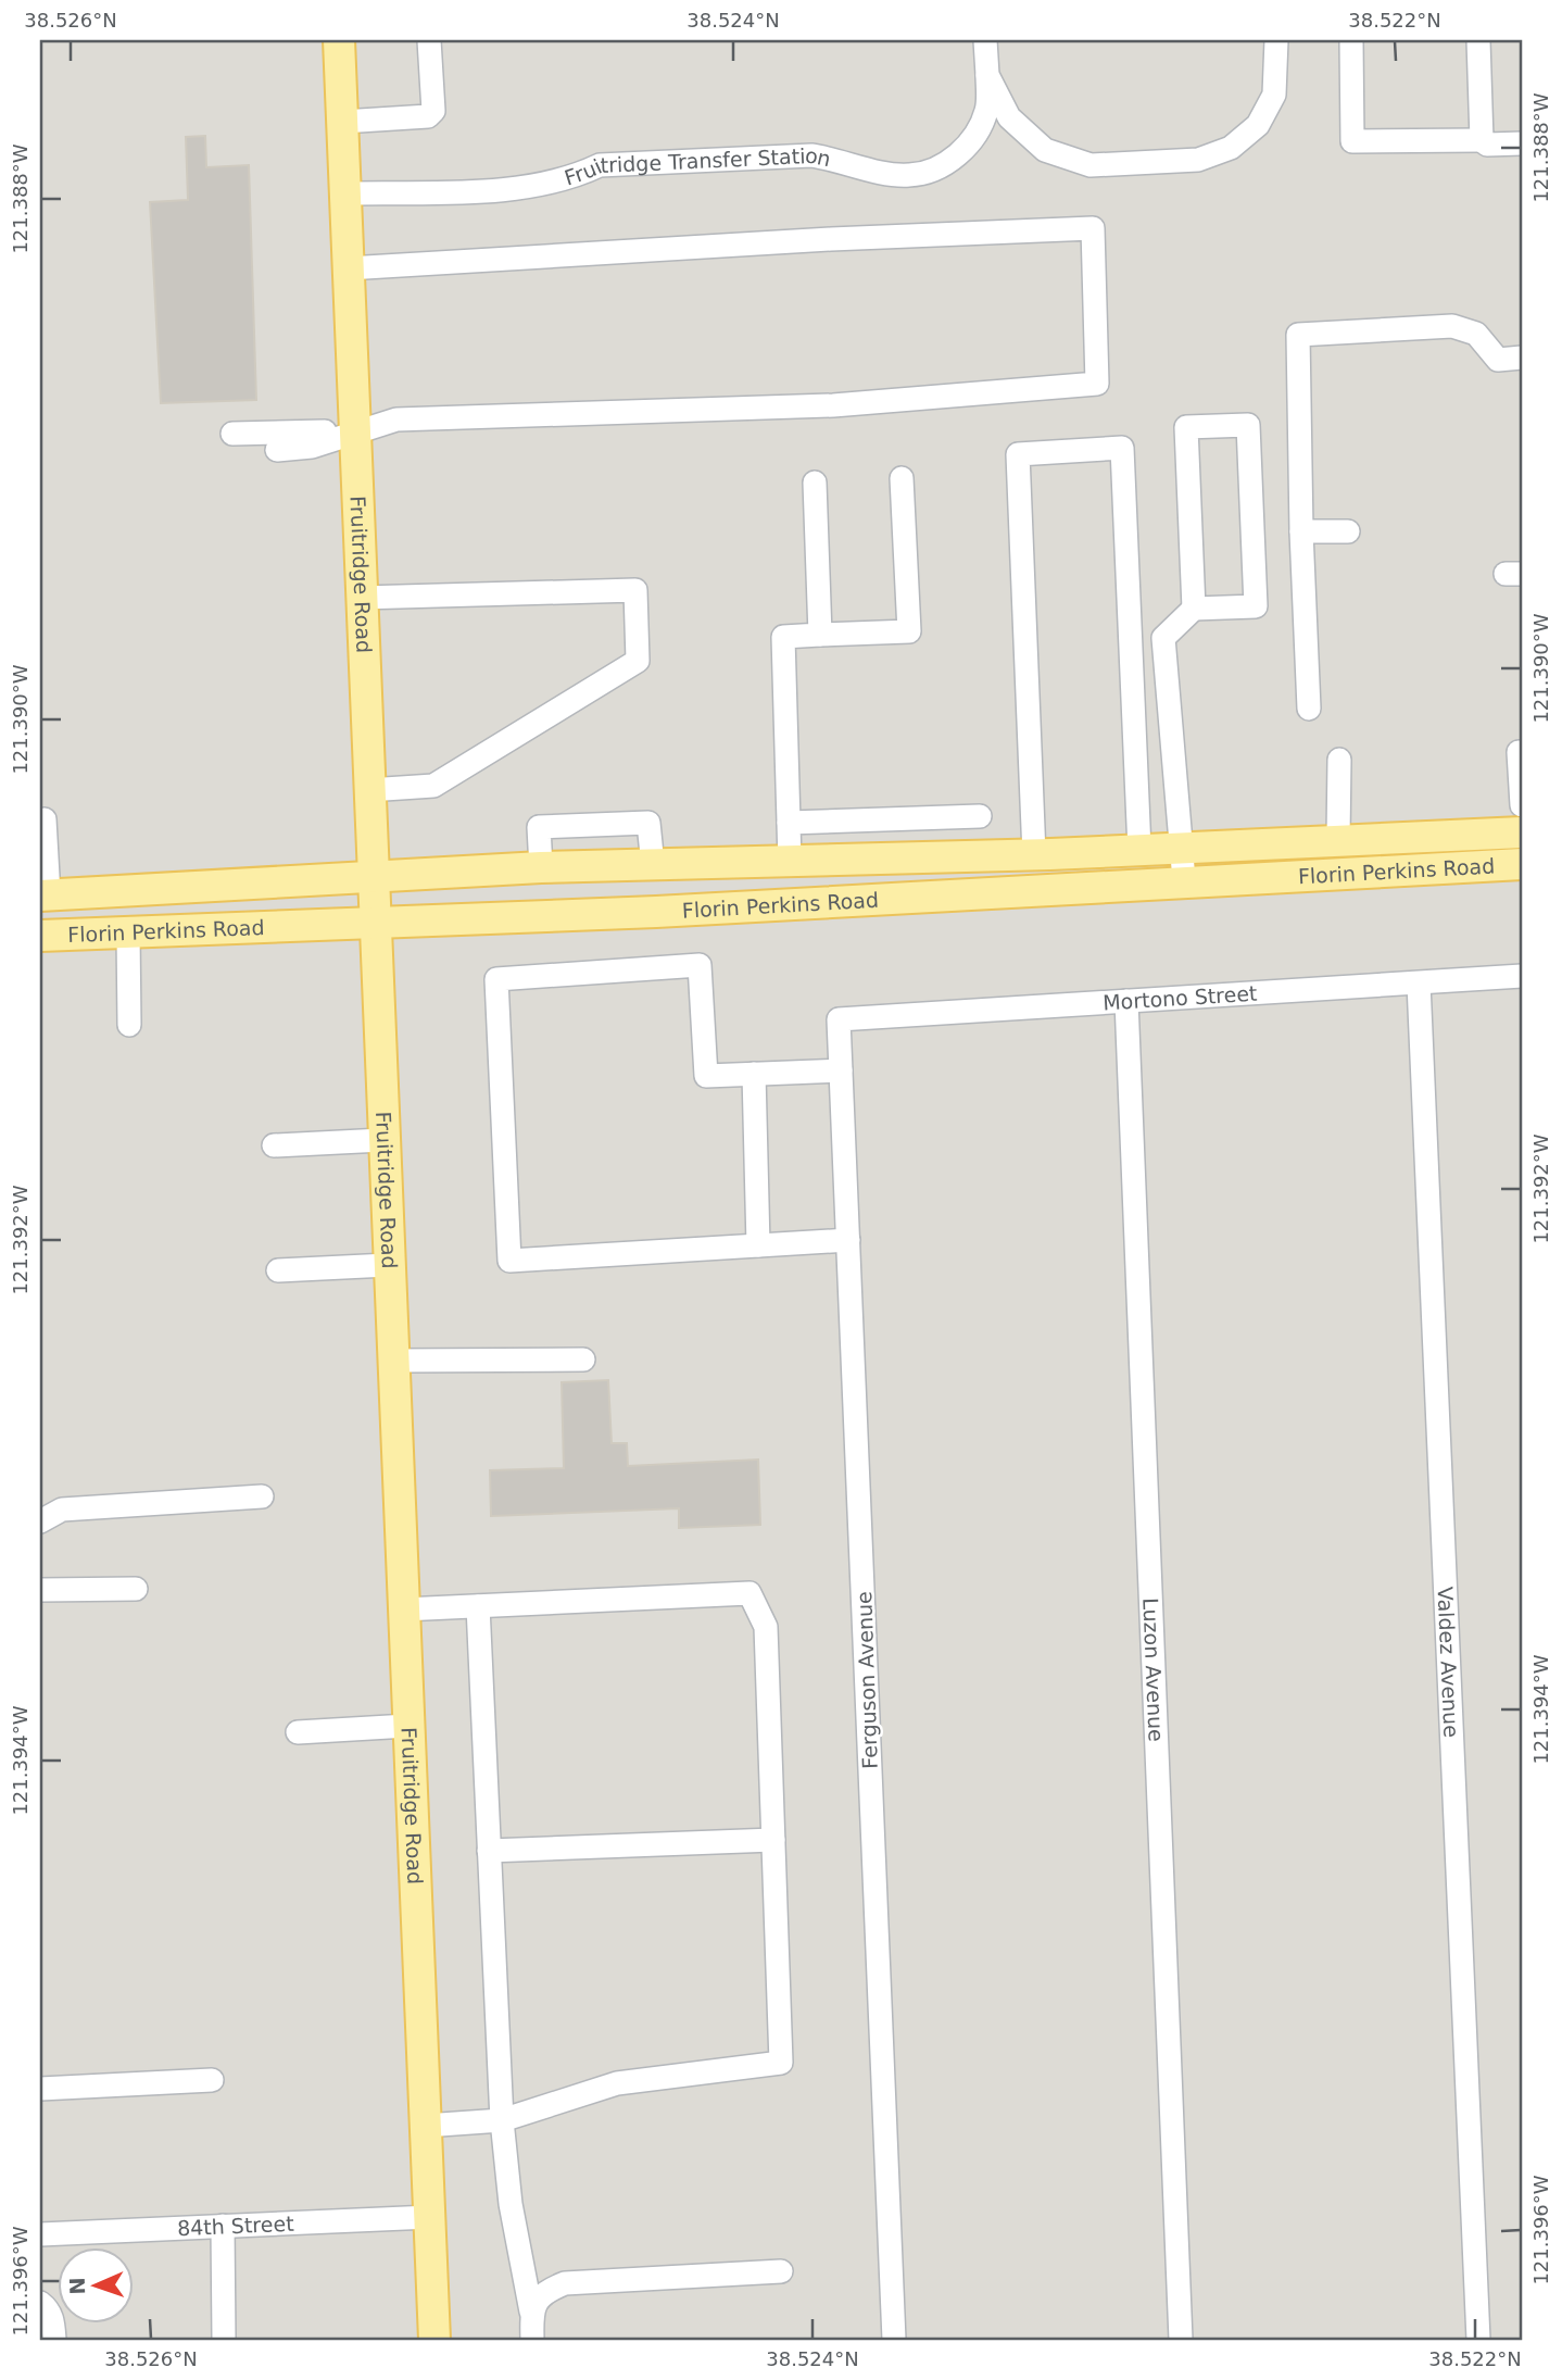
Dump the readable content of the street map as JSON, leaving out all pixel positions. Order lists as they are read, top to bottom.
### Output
{
  "streets": {
    "main road": ["Fruitridge Road", "Florin Perkins Road"],
    "street": [
      "Fruitridge Transfer Station",
      "Mortono Street",
      "Valdez Avenue",
      "Luzon Avenue",
      "Ferguson Avenue",
      "84th Street"
    ]
  },
  "crossings": [
    ["Fruitridge Transfer Station", "Fruitridge Road"],
    ["Fruitridge Road", "Florin Perkins Road"],
    ["Fruitridge Road", "84th Street"],
    ["Mortono Street", "Valdez Avenue"],
    ["Mortono Street", "Luzon Avenue"],
    ["Mortono Street", "Ferguson Avenue"]
  ],
  "north": "left",
  "coordinates": [
    "38.526°N",
    "38.524°N",
    "38.522°N",
    "121.388°W",
    "121.390°W",
    "121.392°W",
    "121.394°W",
    "121.396°W"
  ]
}
